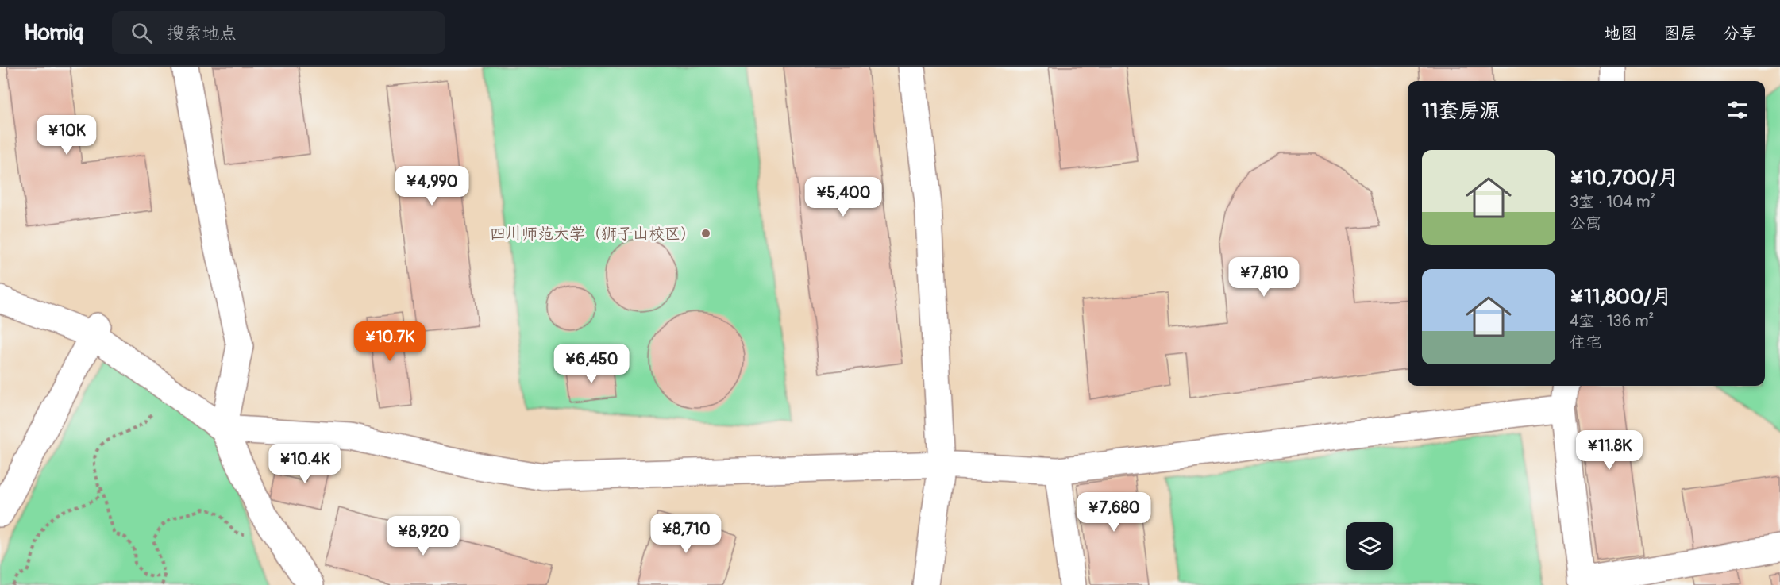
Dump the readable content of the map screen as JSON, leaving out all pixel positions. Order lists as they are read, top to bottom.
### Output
{
  "places": ["四川师范大学（狮子山校区）"],
  "page": {
    "header": "Homiq",
    "search": "搜索地点",
    "nav": ["地图", "图层", "分享"],
    "heading": "11套房源",
    "price": [
      "¥10K",
      "¥4,990",
      "¥5,400",
      "¥7,810",
      "¥10.7K",
      "¥6,450",
      "¥11.8K",
      "¥10.4K",
      "¥7,680",
      "¥8,710",
      "¥8,920"
    ],
    "list": [
      {
        "name": "¥10,700/月",
        "note": "3室 · 104 m² · 公寓"
      },
      {
        "name": "¥11,800/月",
        "note": "4室 · 136 m² · 住宅"
      }
    ]
  }
}
